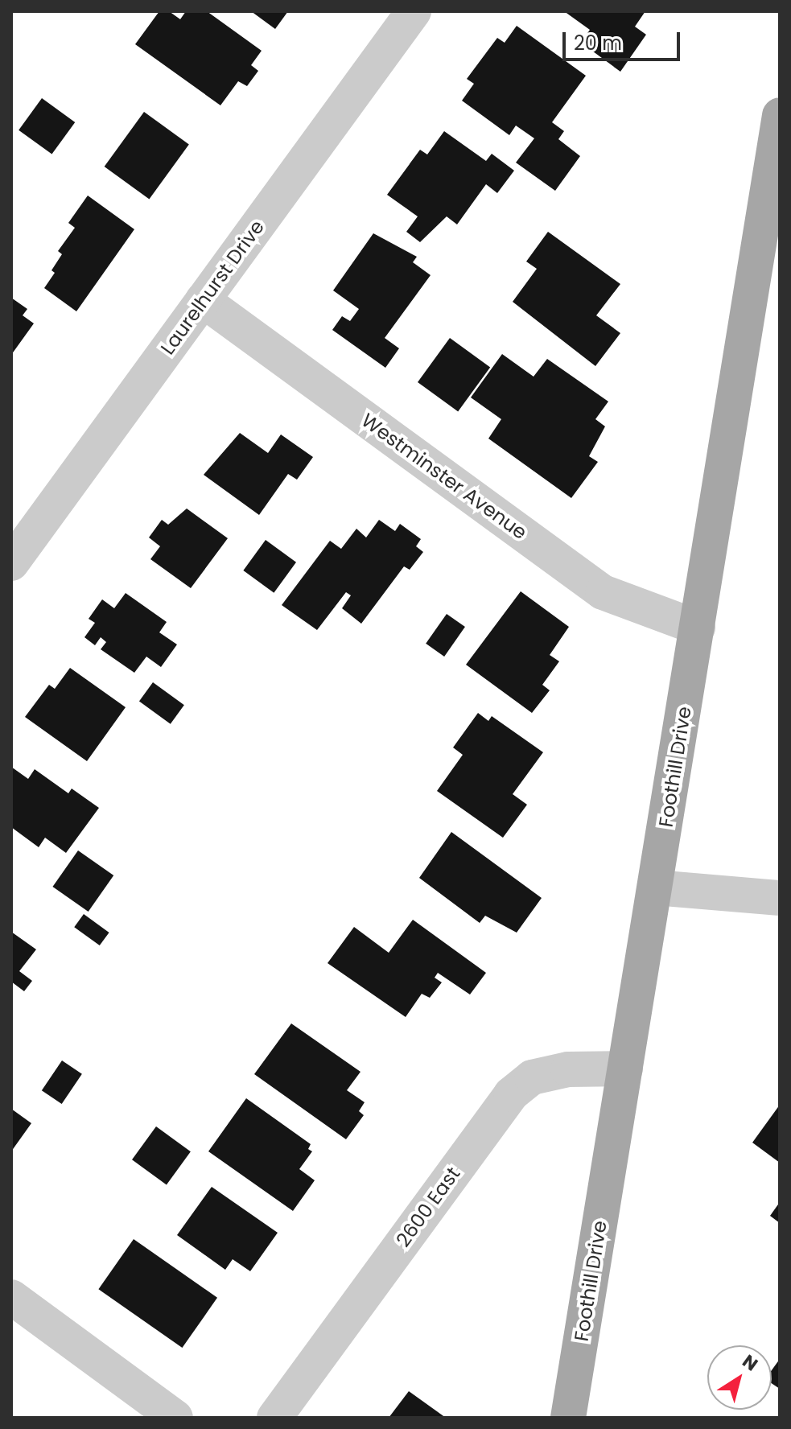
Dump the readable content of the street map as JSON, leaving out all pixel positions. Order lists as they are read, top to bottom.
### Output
{
  "streets": {
    "main road": ["Foothill Drive"],
    "street": ["Laurelhurst Drive", "Westminster Avenue", "2600 East"]
  },
  "crossings": [
    ["Laurelhurst Drive", "Westminster Avenue"],
    ["Westminster Avenue", "Foothill Drive"],
    ["Foothill Drive", "2600 East"]
  ],
  "scale_bar": "20 m",
  "north": "top right"
}
